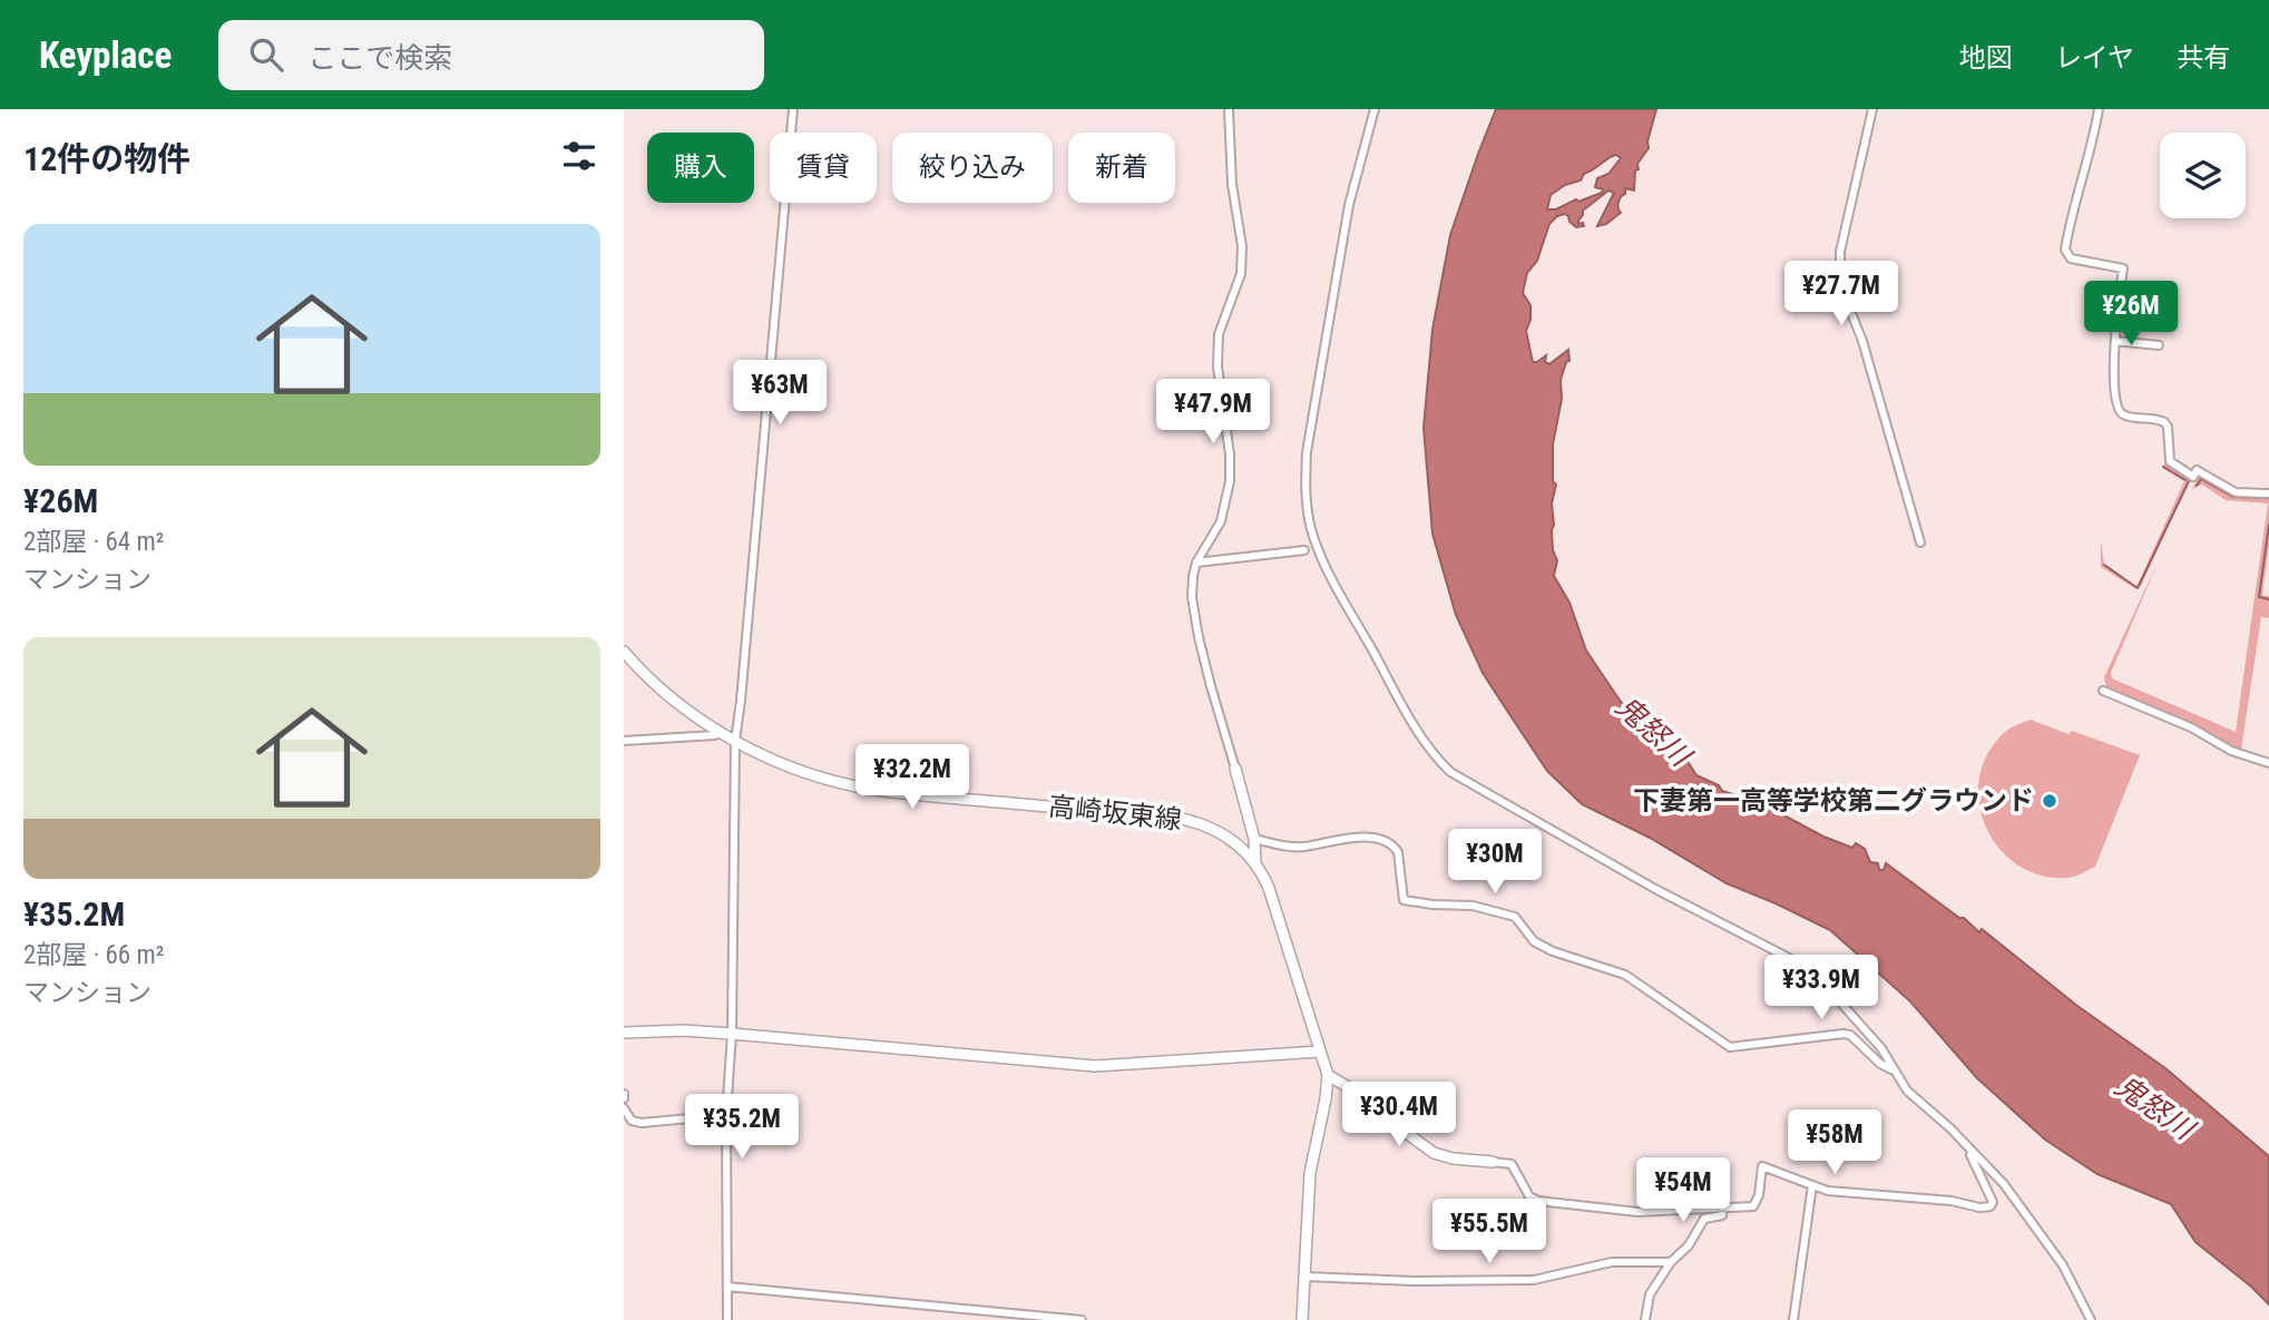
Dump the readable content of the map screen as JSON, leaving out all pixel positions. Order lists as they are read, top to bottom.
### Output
{
  "streets": {
    "main road": ["高崎坂東線"]
  },
  "water": ["鬼怒川"],
  "places": ["下妻第一高等学校第二グラウンド"],
  "page": {
    "header": "Keyplace",
    "search": "ここで検索",
    "nav": ["地図", "レイヤ", "共有"],
    "heading": "12件の物件",
    "chip": [
      "購入",
      "賃貸",
      "絞り込み",
      "新着"
    ],
    "list": [
      {
        "name": "¥26M",
        "note": "2部屋 · 64 m² · マンション"
      },
      {
        "name": "¥35.2M",
        "note": "2部屋 · 66 m² · マンション"
      }
    ],
    "price": [
      "¥27.7M",
      "¥26M",
      "¥63M",
      "¥47.9M",
      "¥32.2M",
      "¥30M",
      "¥33.9M",
      "¥30.4M",
      "¥35.2M",
      "¥58M",
      "¥54M",
      "¥55.5M"
    ]
  }
}
